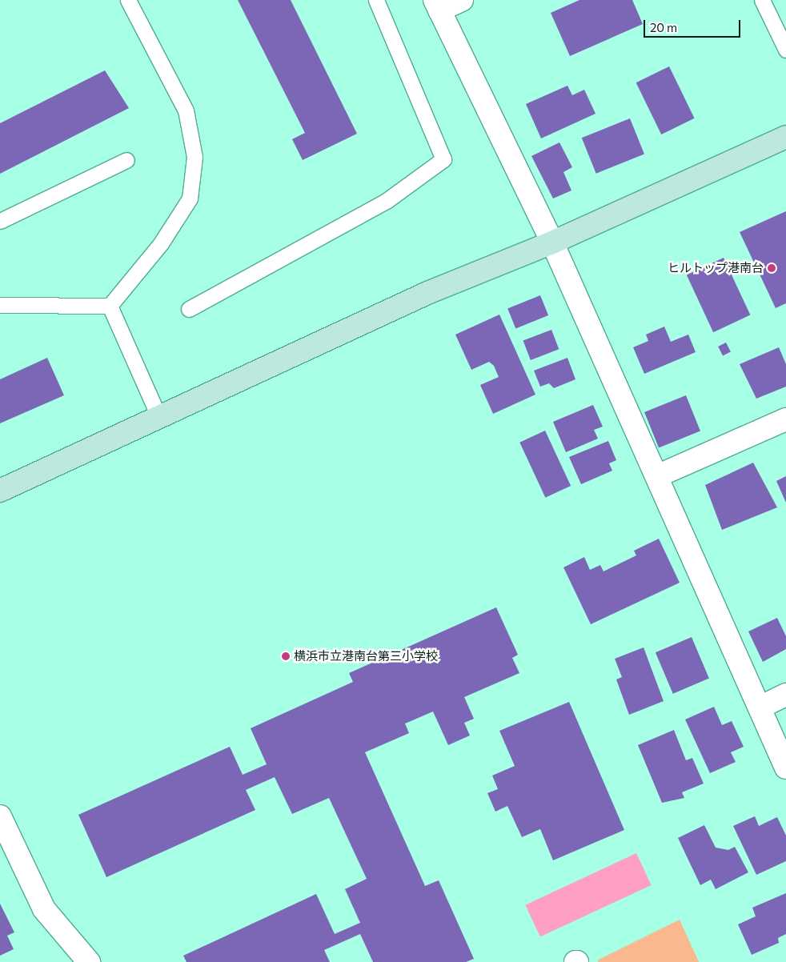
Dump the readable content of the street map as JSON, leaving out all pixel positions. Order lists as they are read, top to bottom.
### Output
{
  "places": ["ヒルトップ港南台", "横浜市立港南台第三小学校"],
  "scale_bar": "20 m"
}
